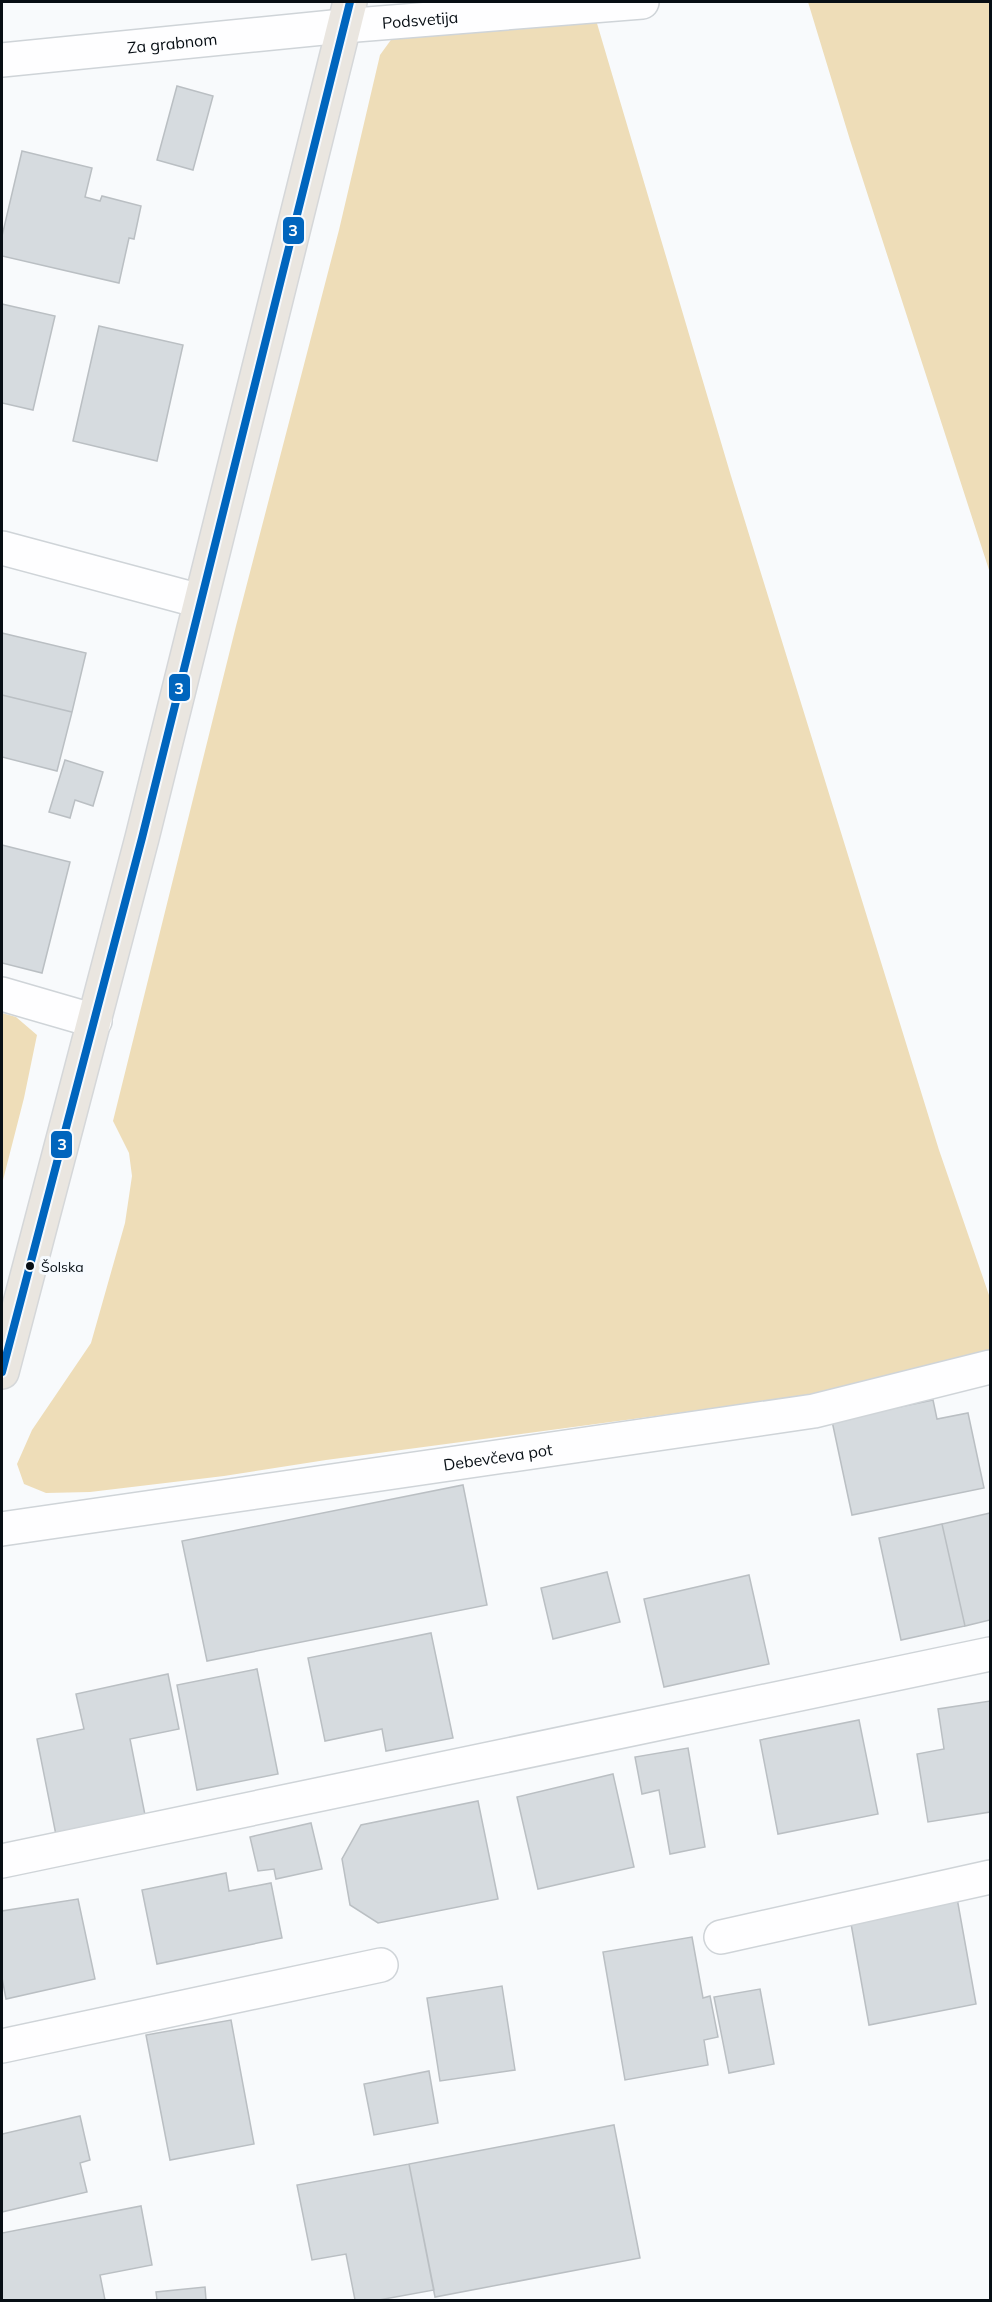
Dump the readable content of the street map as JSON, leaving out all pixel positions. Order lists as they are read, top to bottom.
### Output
{
  "streets": {
    "street": ["Podsvetija", "Za grabnom", "Debevčeva pot"]
  },
  "crossings": [
    ["Podsvetija", "Za grabnom"]
  ],
  "places": ["Šolska"],
  "lines": ["transit line 3"]
}
